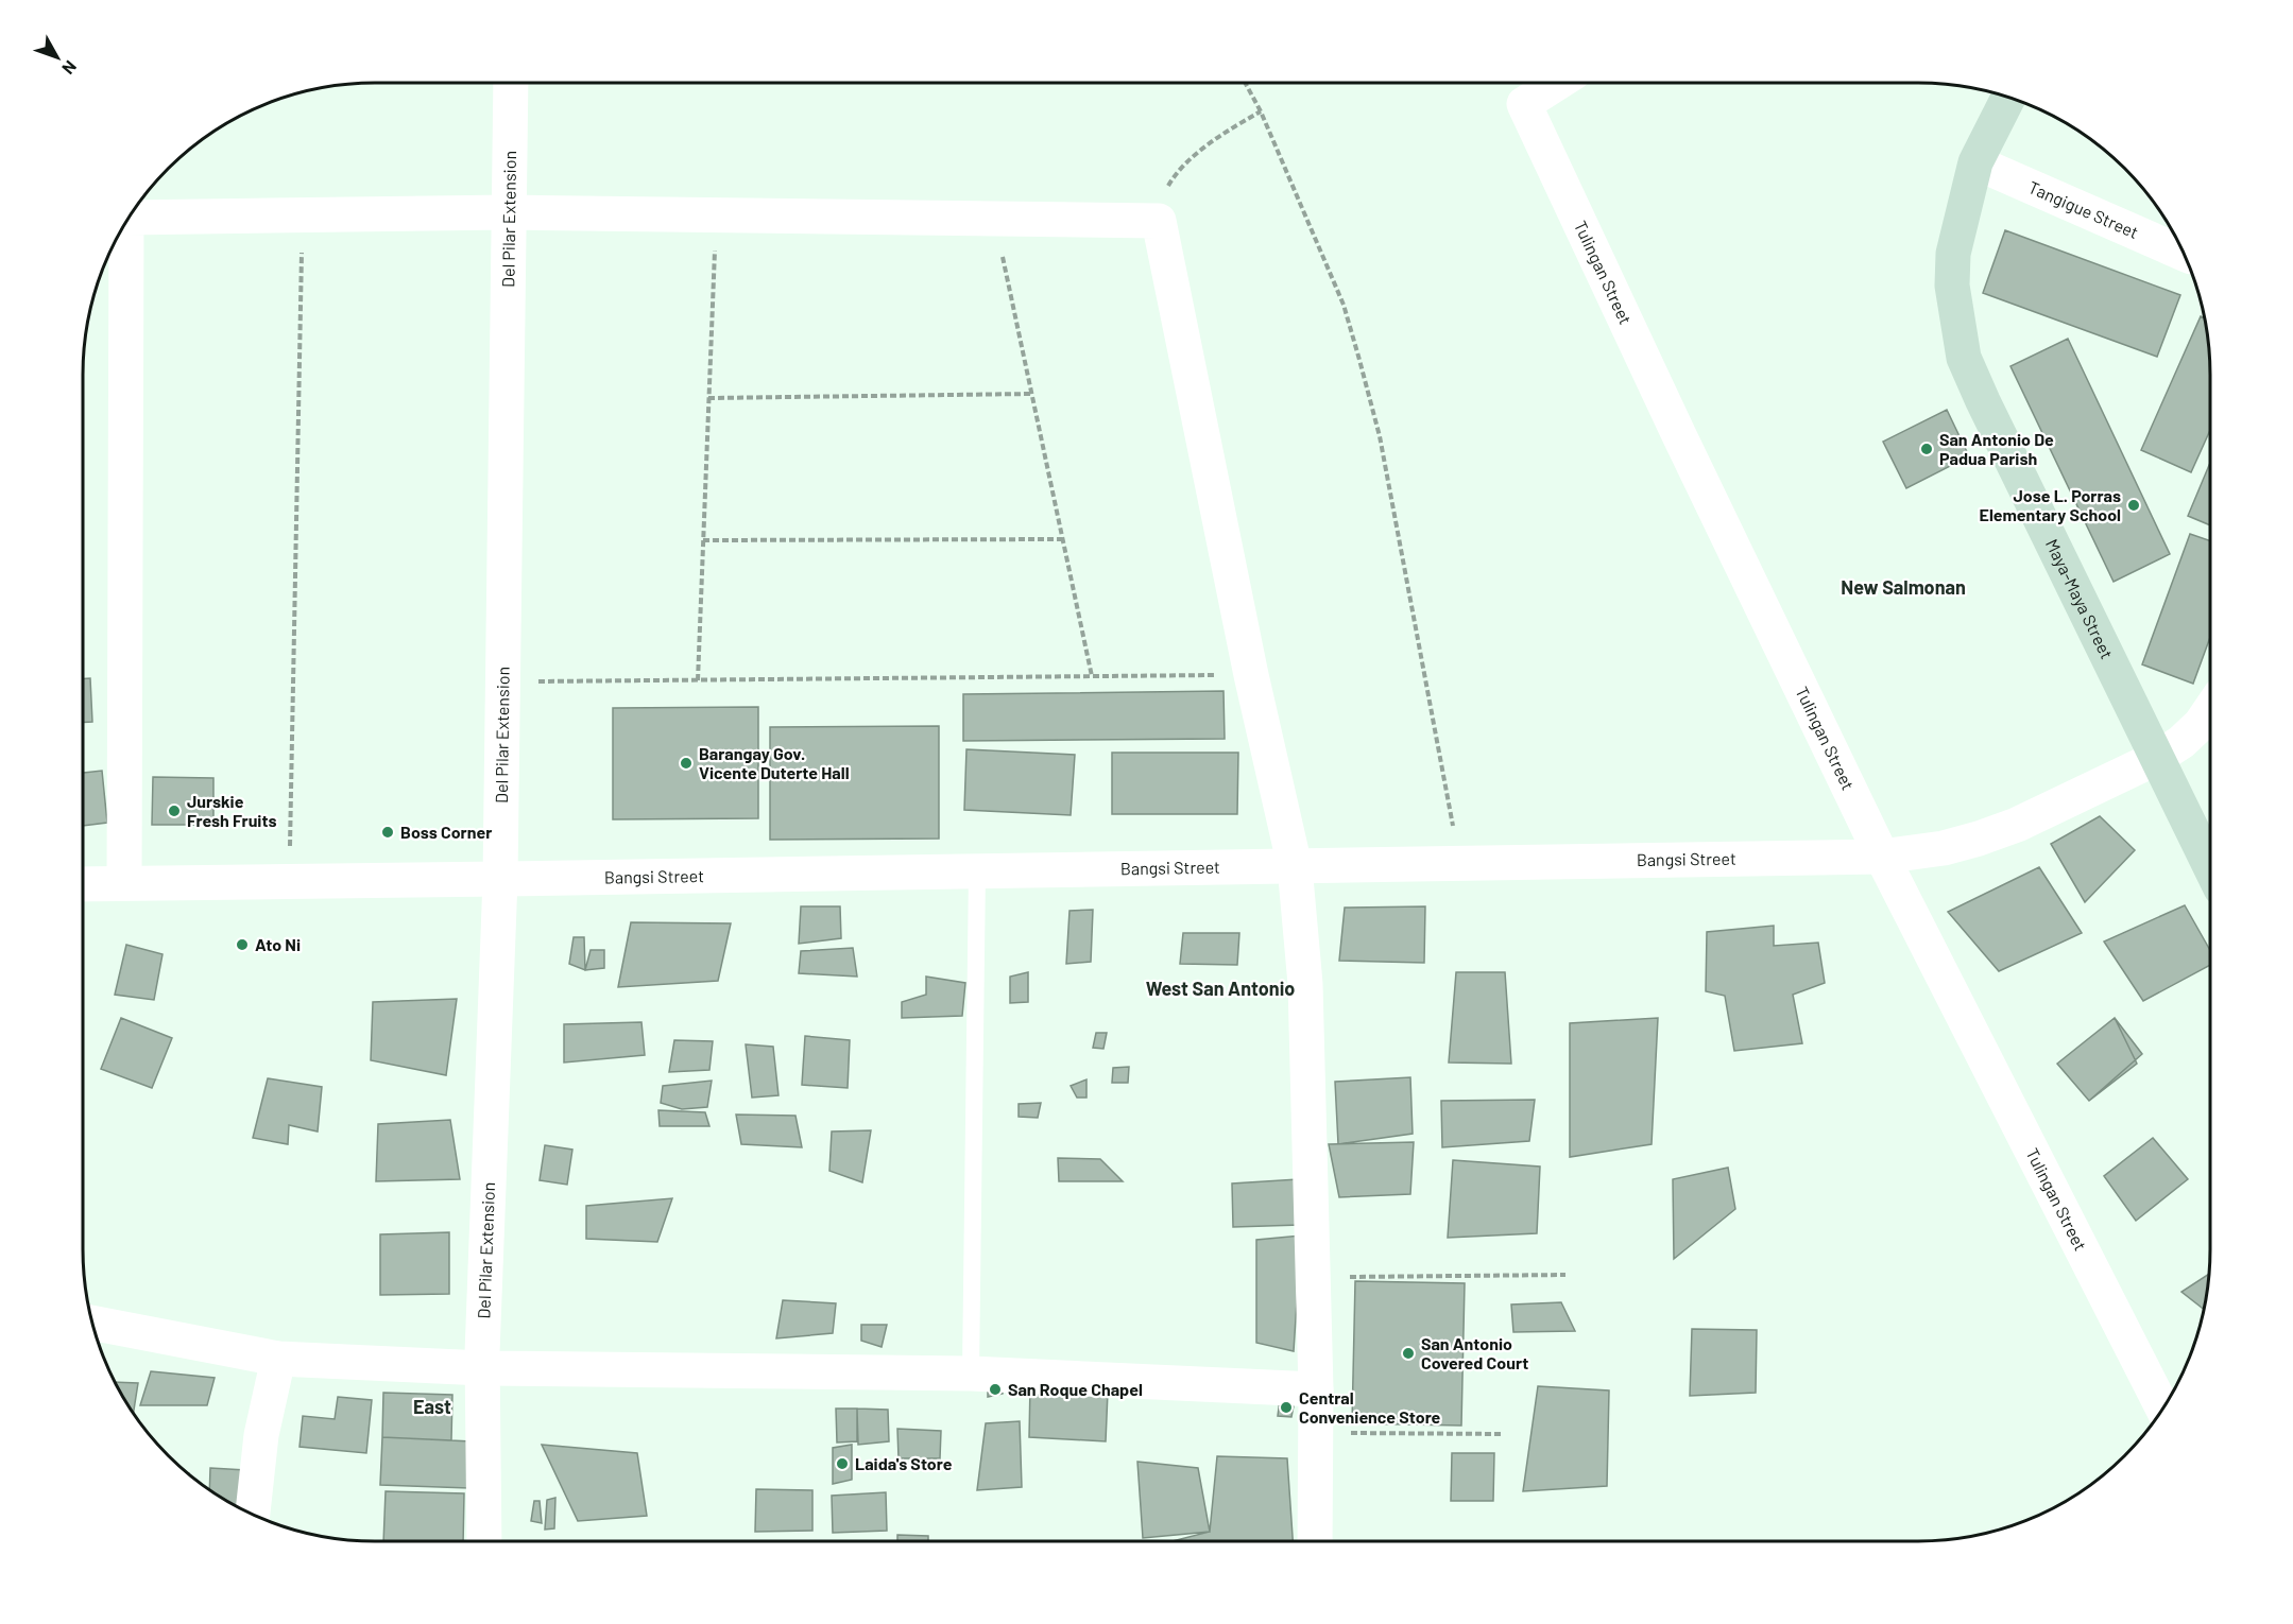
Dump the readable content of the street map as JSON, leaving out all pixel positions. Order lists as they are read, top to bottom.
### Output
{
  "streets": {
    "street": [
      "Tangigue Street",
      "Del Pilar Extension",
      "Tulingan Street",
      "Maya-Maya Street",
      "Bangsi Street"
    ]
  },
  "crossings": [
    ["Tangigue Street", "Maya-Maya Street"],
    ["Del Pilar Extension", "Bangsi Street"],
    ["Tulingan Street", "Bangsi Street"],
    ["Maya-Maya Street", "Bangsi Street"]
  ],
  "districts": ["New Salmonan", "West San Antonio", "East"],
  "places": [
    "San Antonio De Padua Parish",
    "Jose L. Porras Elementary School",
    "Barangay Gov. Vicente Duterte Hall",
    "Jurskie Fresh Fruits",
    "Boss Corner",
    "Ato Ni",
    "San Antonio Covered Court",
    "San Roque Chapel",
    "Central Convenience Store",
    "Laida's Store"
  ],
  "north": "bottom right"
}
